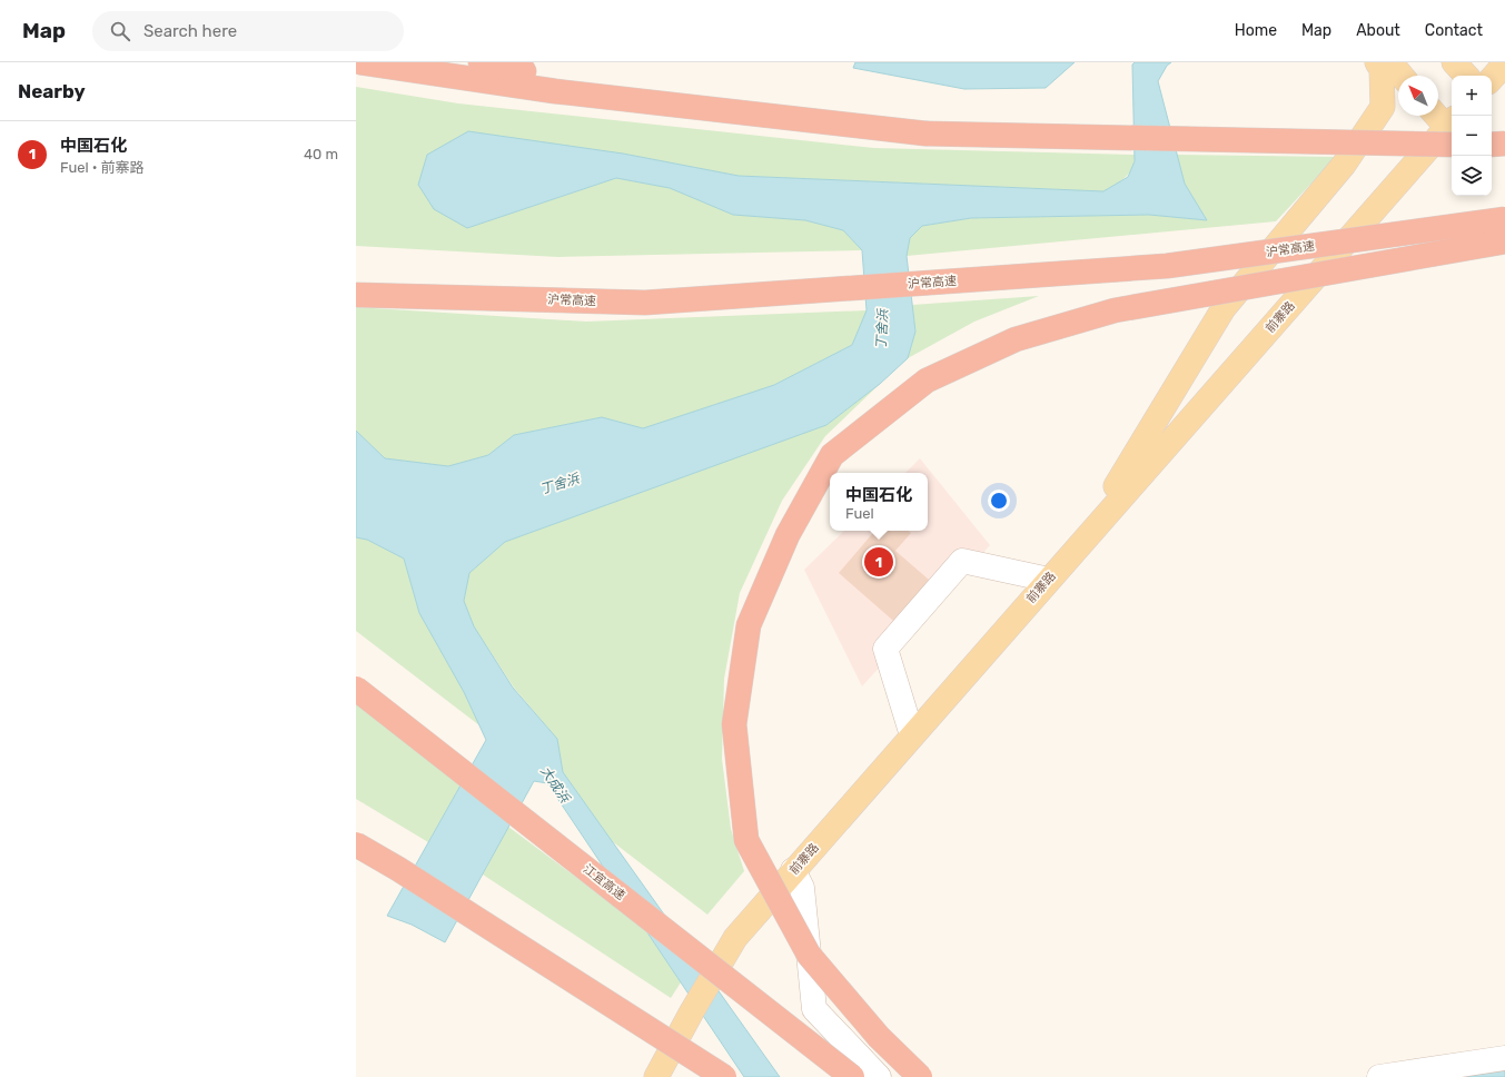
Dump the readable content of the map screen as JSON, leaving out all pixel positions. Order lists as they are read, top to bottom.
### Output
{
  "streets": {
    "highway": ["沪常高速", "江宜高速"],
    "main road": ["前寨路"]
  },
  "water": ["丁舍浜", "大成浜"],
  "north": "top left",
  "page": {
    "header": "Map",
    "search": "Search here",
    "nav": [
      "Home",
      "Map",
      "About",
      "Contact"
    ],
    "heading": "Nearby",
    "map_buttons": ["+", "−"],
    "list": [
      {
        "mark": "1",
        "name": "中国石化",
        "note": "Fuel · 前寨路",
        "value": "40 m"
      }
    ],
    "popup": ["中国石化", "Fuel"],
    "pins": "1"
  }
}
